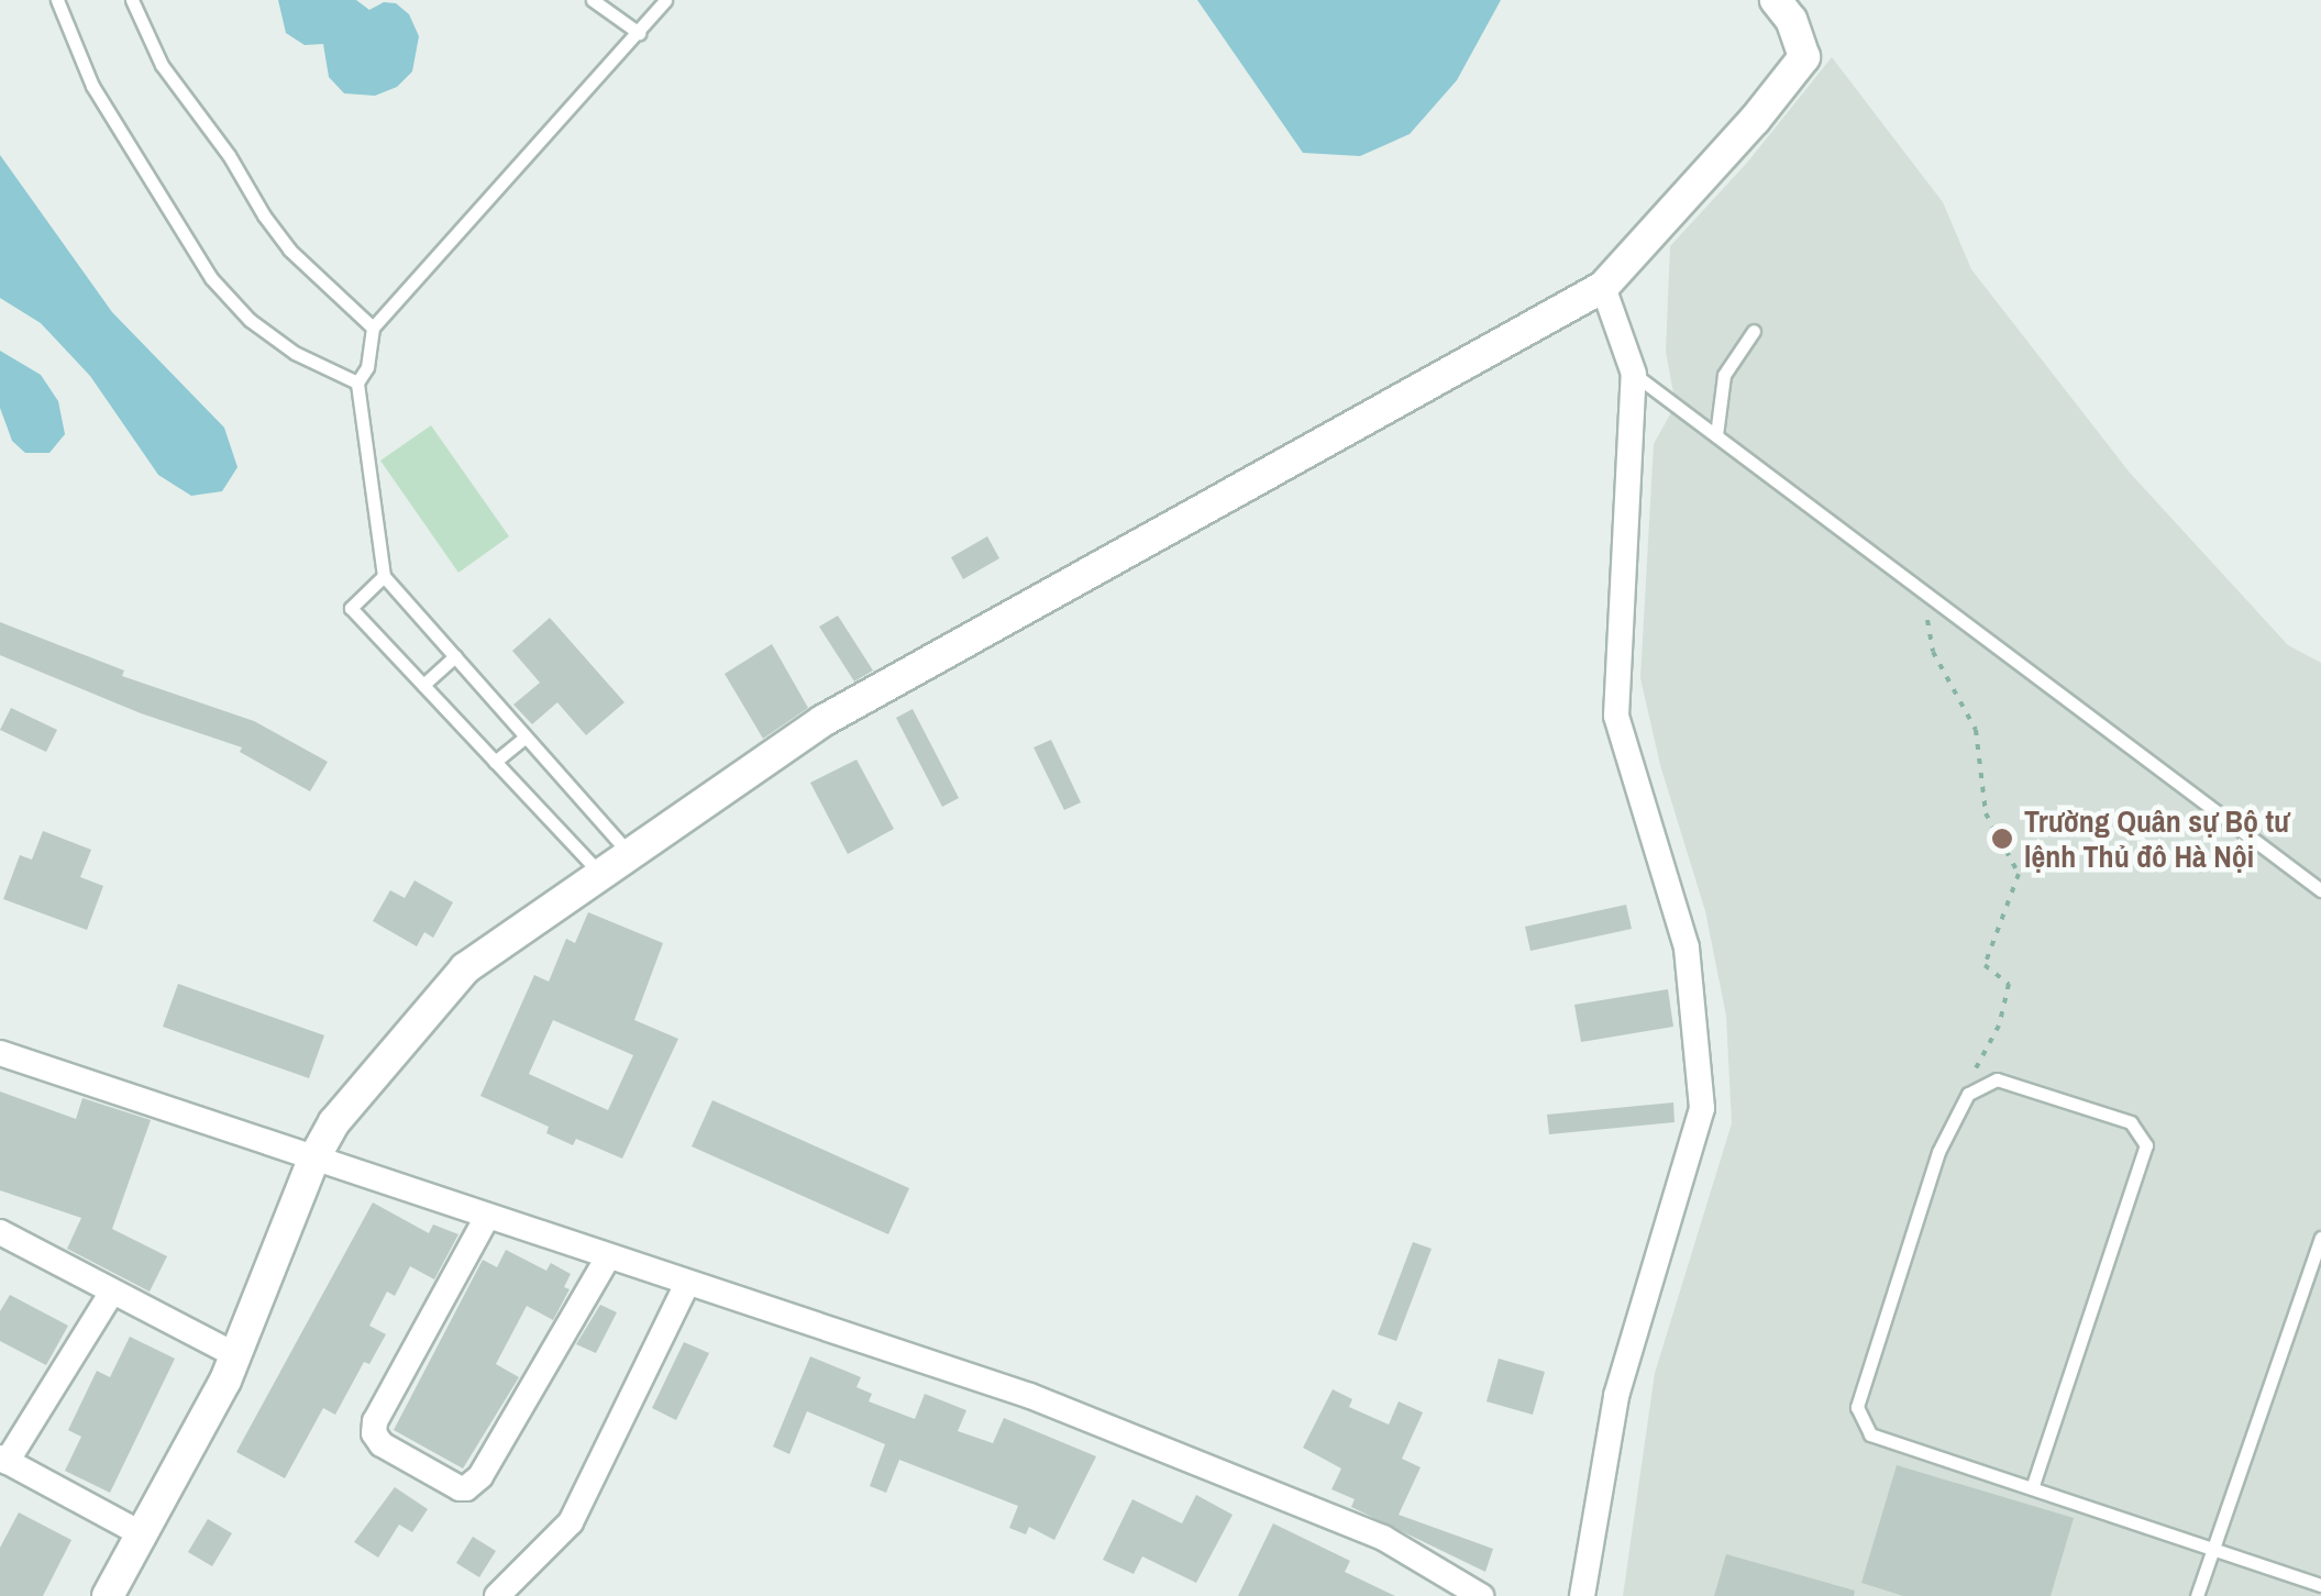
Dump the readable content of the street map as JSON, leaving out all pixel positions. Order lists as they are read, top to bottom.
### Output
{
  "places": ["Trường Quân sự Bộ tư lệnh Thủ đô Hà Nội"]
}
